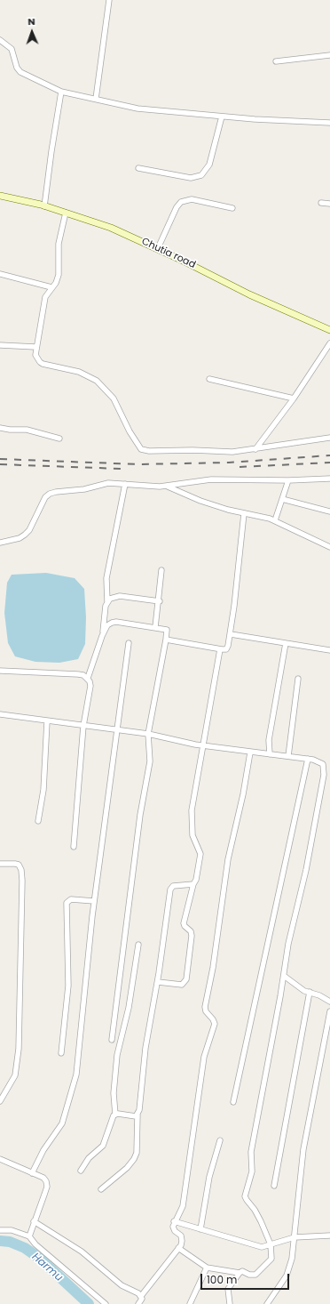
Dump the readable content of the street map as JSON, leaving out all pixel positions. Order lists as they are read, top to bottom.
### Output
{
  "streets": {
    "street": ["Chutia road"]
  },
  "water": ["Harmu"],
  "scale_bar": "100 m",
  "north": "top"
}
